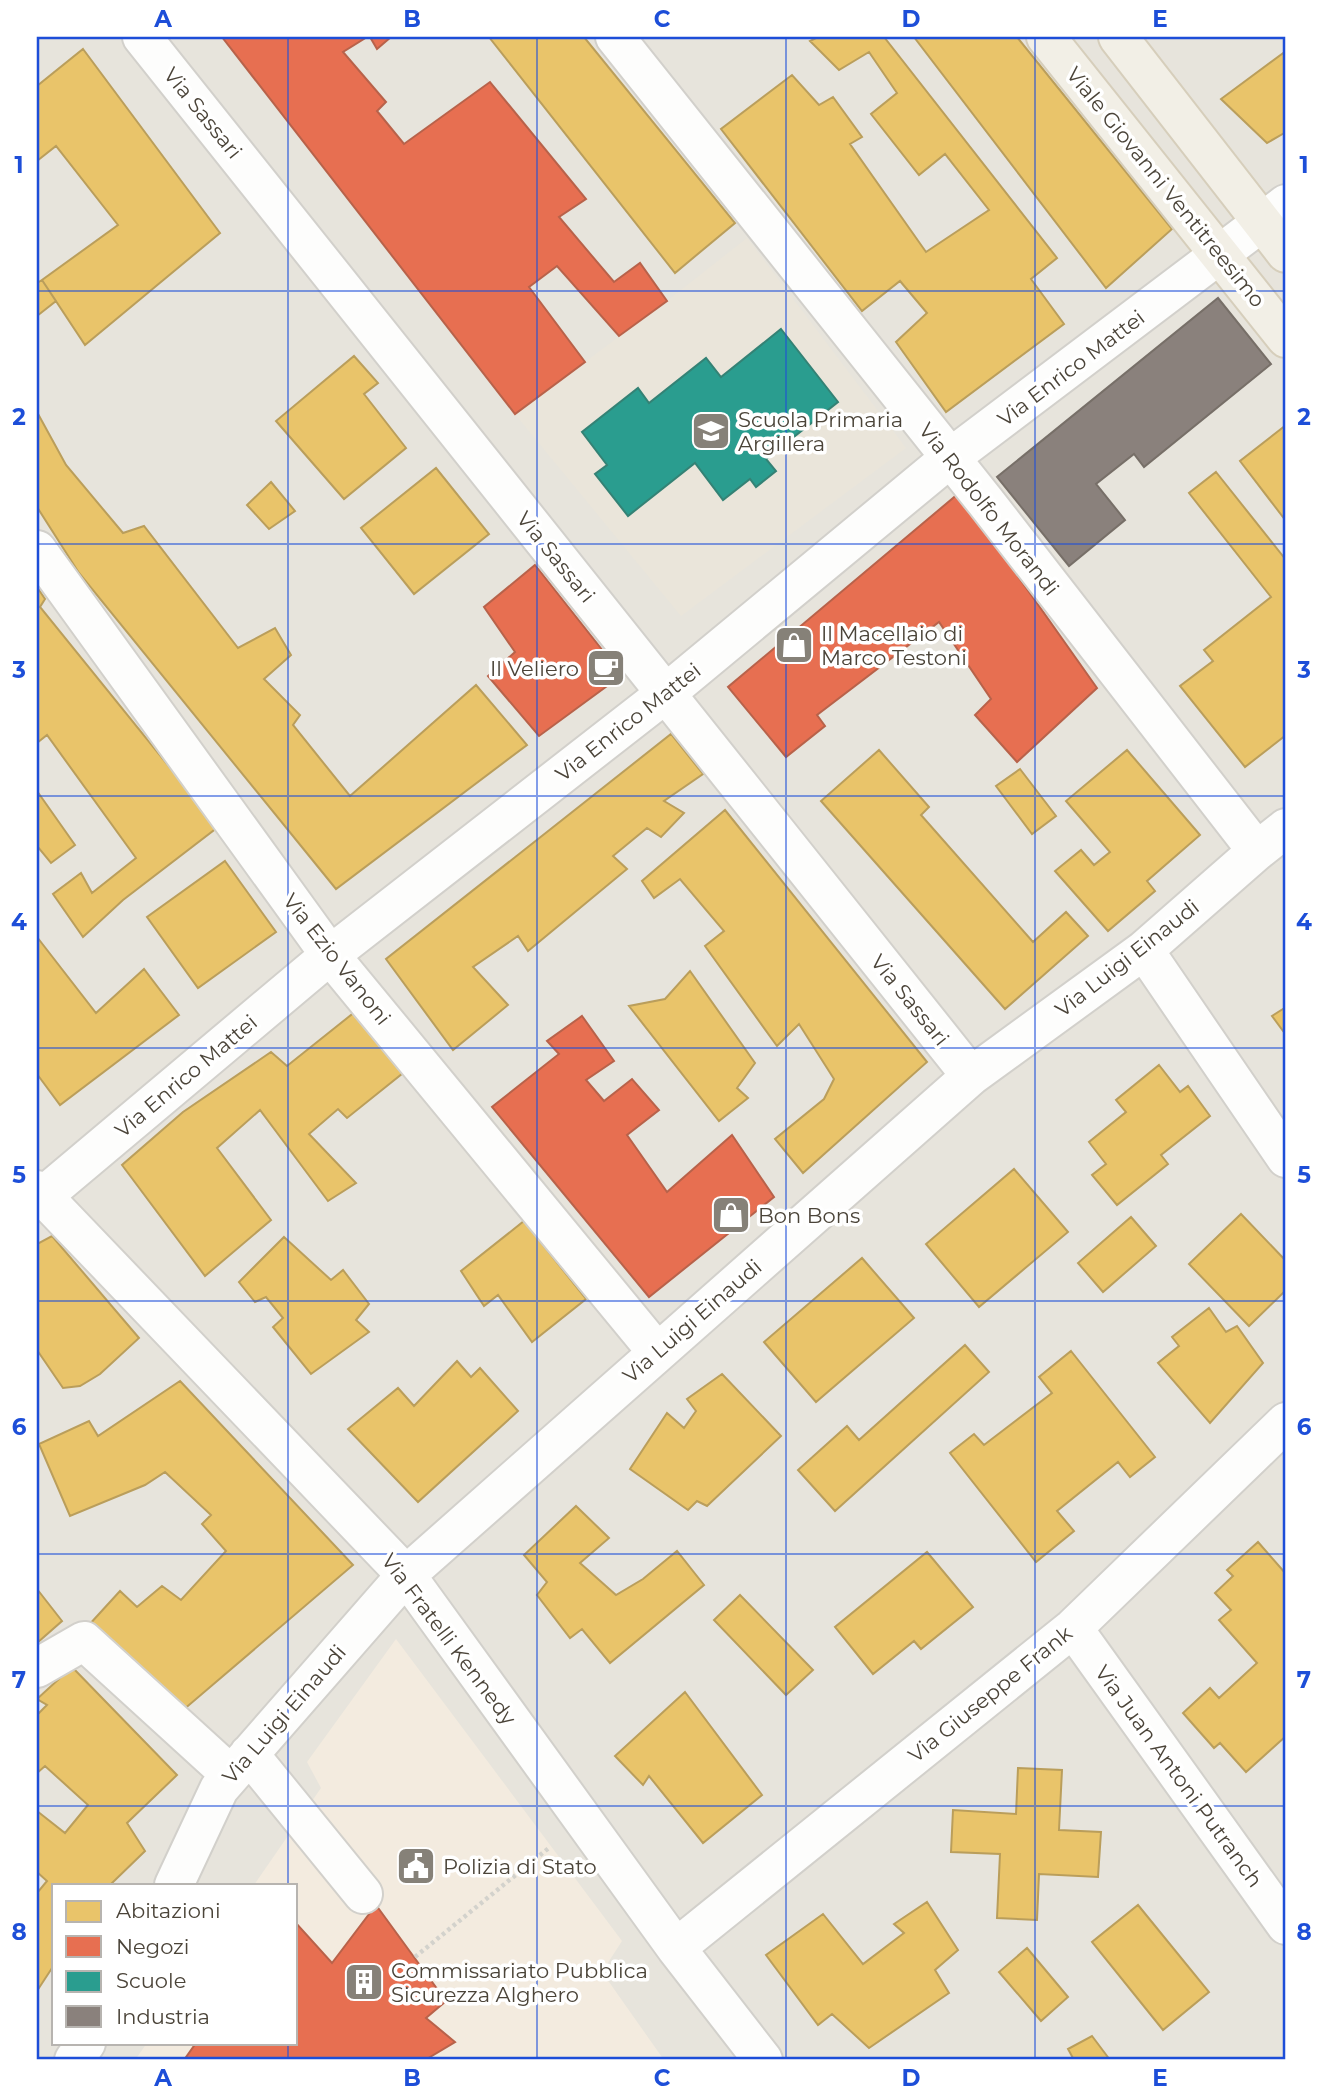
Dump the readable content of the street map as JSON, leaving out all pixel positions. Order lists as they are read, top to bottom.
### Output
{
  "streets": {
    "main road": ["Viale Giovanni Ventitreesimo"],
    "street": [
      "Via Sassari",
      "Via Enrico Mattei",
      "Via Rodolfo Morandi",
      "Via Luigi Einaudi",
      "Via Ezio Vanoni",
      "Via Fratelli Kennedy",
      "Via Giuseppe Frank",
      "Via Juan Antoni Putranch"
    ]
  },
  "crossings": [
    ["Via Sassari", "Via Enrico Mattei"],
    ["Via Sassari", "Via Luigi Einaudi"],
    ["Viale Giovanni Ventitreesimo", "Via Enrico Mattei"],
    ["Via Enrico Mattei", "Via Rodolfo Morandi"],
    ["Via Enrico Mattei", "Via Ezio Vanoni"],
    ["Via Enrico Mattei", "Via Fratelli Kennedy"],
    ["Via Rodolfo Morandi", "Via Luigi Einaudi"],
    ["Via Luigi Einaudi", "Via Ezio Vanoni"],
    ["Via Luigi Einaudi", "Via Fratelli Kennedy"],
    ["Via Fratelli Kennedy", "Via Giuseppe Frank"],
    ["Via Giuseppe Frank", "Via Juan Antoni Putranch"]
  ],
  "places": {
    "school or university": ["Scuola Primaria Argillera"],
    "shop": ["Il Macellaio di Marco Testoni", "Bon Bons"],
    "cafe": ["Il Veliero"],
    "public building": ["Polizia di Stato"],
    "building": ["Commissariato Pubblica Sicurezza Alghero"]
  },
  "legend": [
    "Abitazioni",
    "Negozi",
    "Scuole",
    "Industria"
  ],
  "grid": {
    "columns": [
      "A",
      "B",
      "C",
      "D",
      "E"
    ],
    "rows": [
      "1",
      "2",
      "3",
      "4",
      "5",
      "6",
      "7",
      "8"
    ]
  }
}
